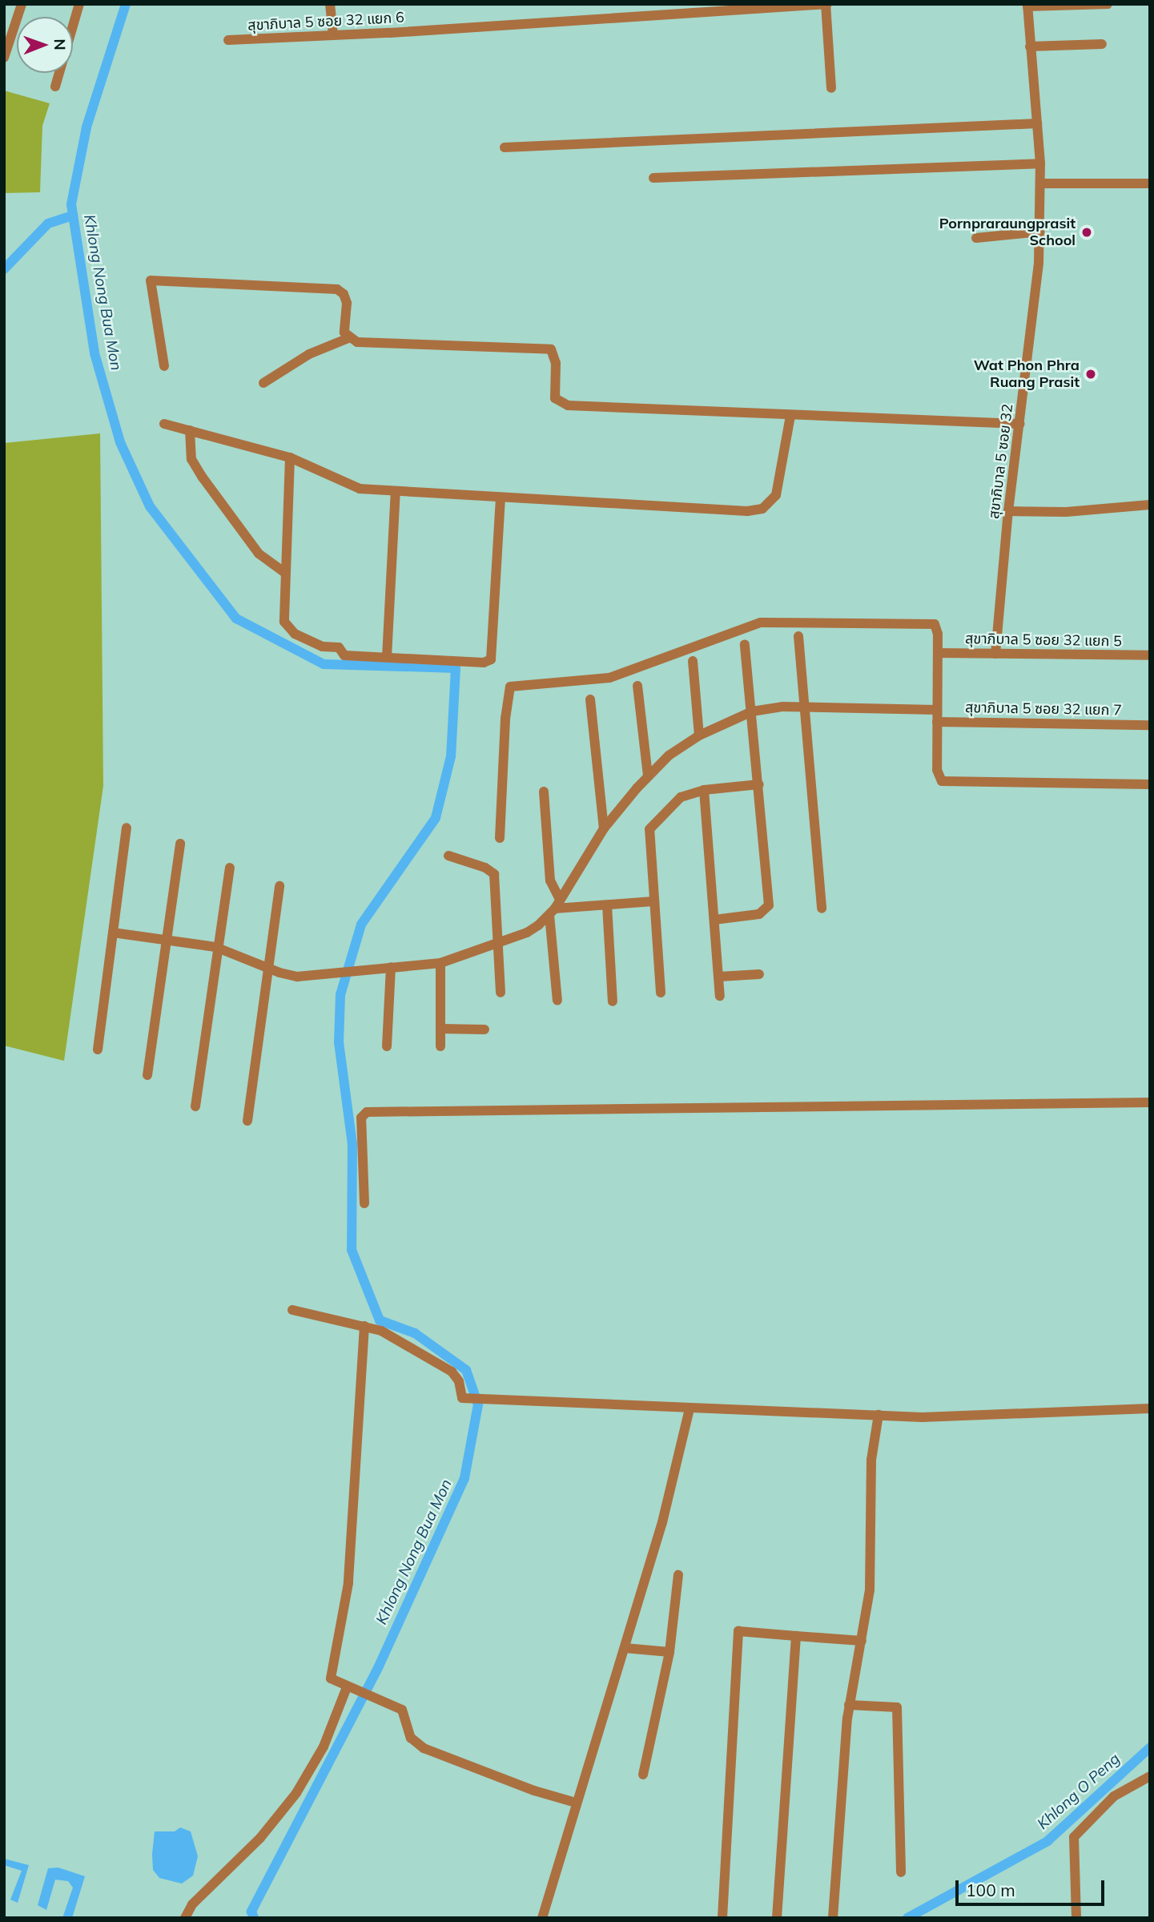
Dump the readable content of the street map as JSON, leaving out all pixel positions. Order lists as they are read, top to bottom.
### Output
{
  "streets": {
    "street": [
      "สุขาภิบาล 5 ซอย 32 แยก 6",
      "สุขาภิบาล 5 ซอย 32",
      "สุขาภิบาล 5 ซอย 32 แยก 5",
      "สุขาภิบาล 5 ซอย 32 แยก 7"
    ]
  },
  "crossings": [
    ["สุขาภิบาล 5 ซอย 32", "สุขาภิบาล 5 ซอย 32 แยก 5"]
  ],
  "water": ["Khlong Nong Bua Mon", "Khlong O Peng"],
  "places": ["Pornpraraungprasit School", "Wat Phon Phra Ruang Prasit"],
  "scale_bar": "100 m",
  "north": "right"
}
